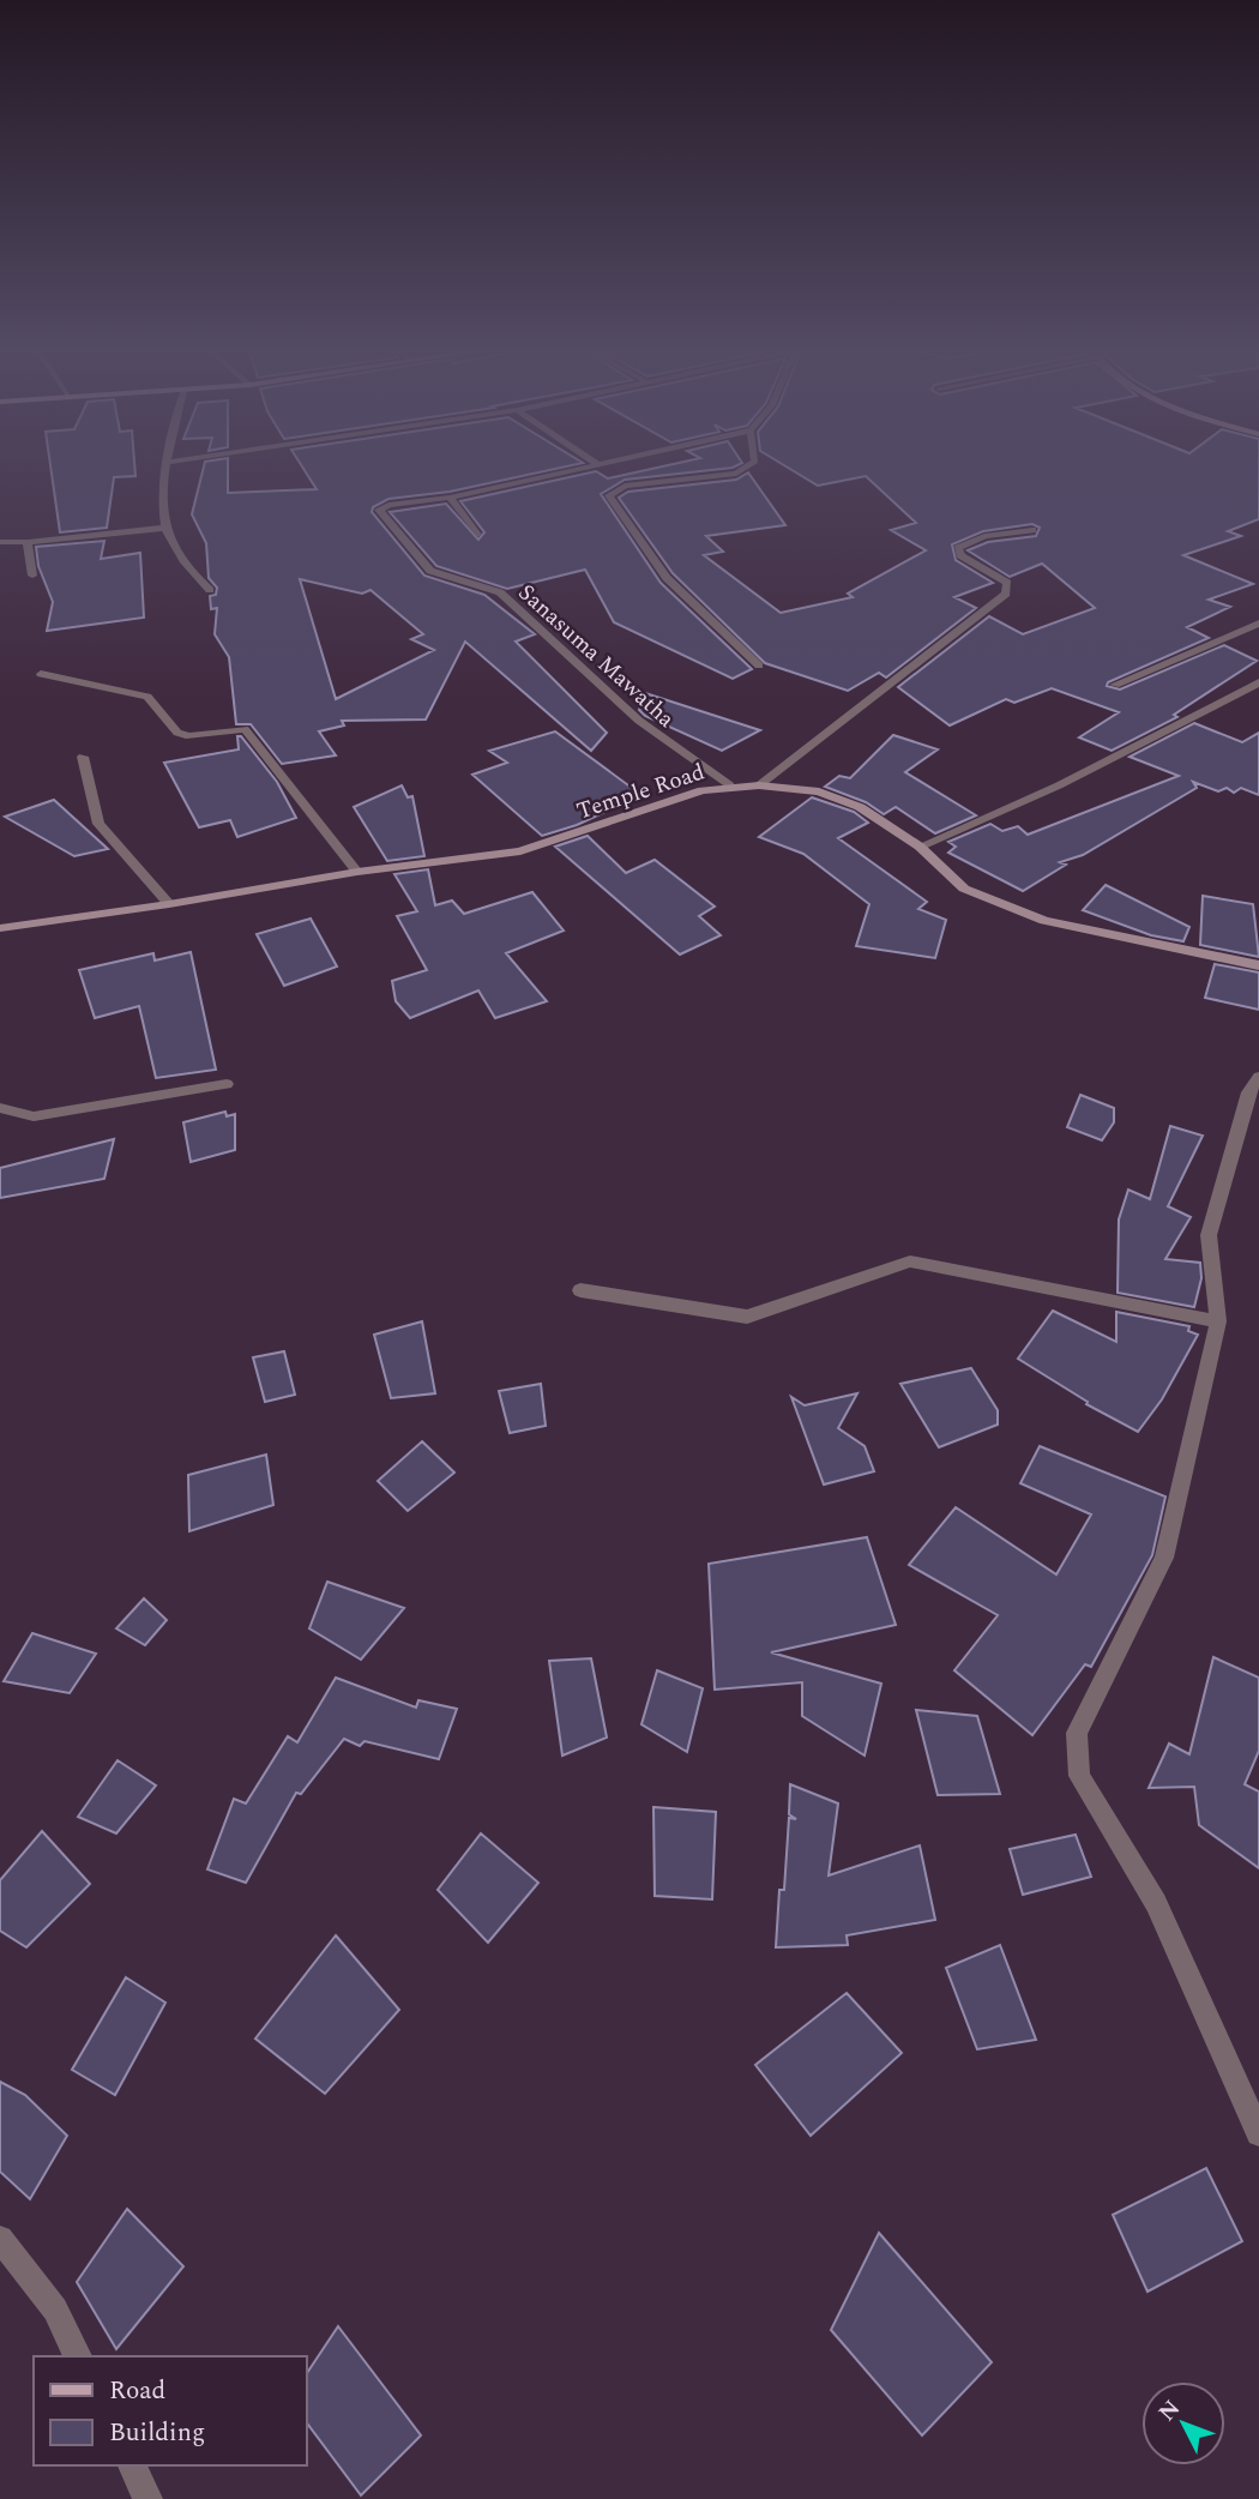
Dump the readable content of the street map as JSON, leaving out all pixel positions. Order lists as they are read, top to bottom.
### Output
{
  "streets": {
    "street": ["Sanasuma Mawatha", "Temple Road"]
  },
  "crossings": [
    ["Sanasuma Mawatha", "Temple Road"]
  ],
  "legend": ["Road", "Building"],
  "north": "top left"
}
